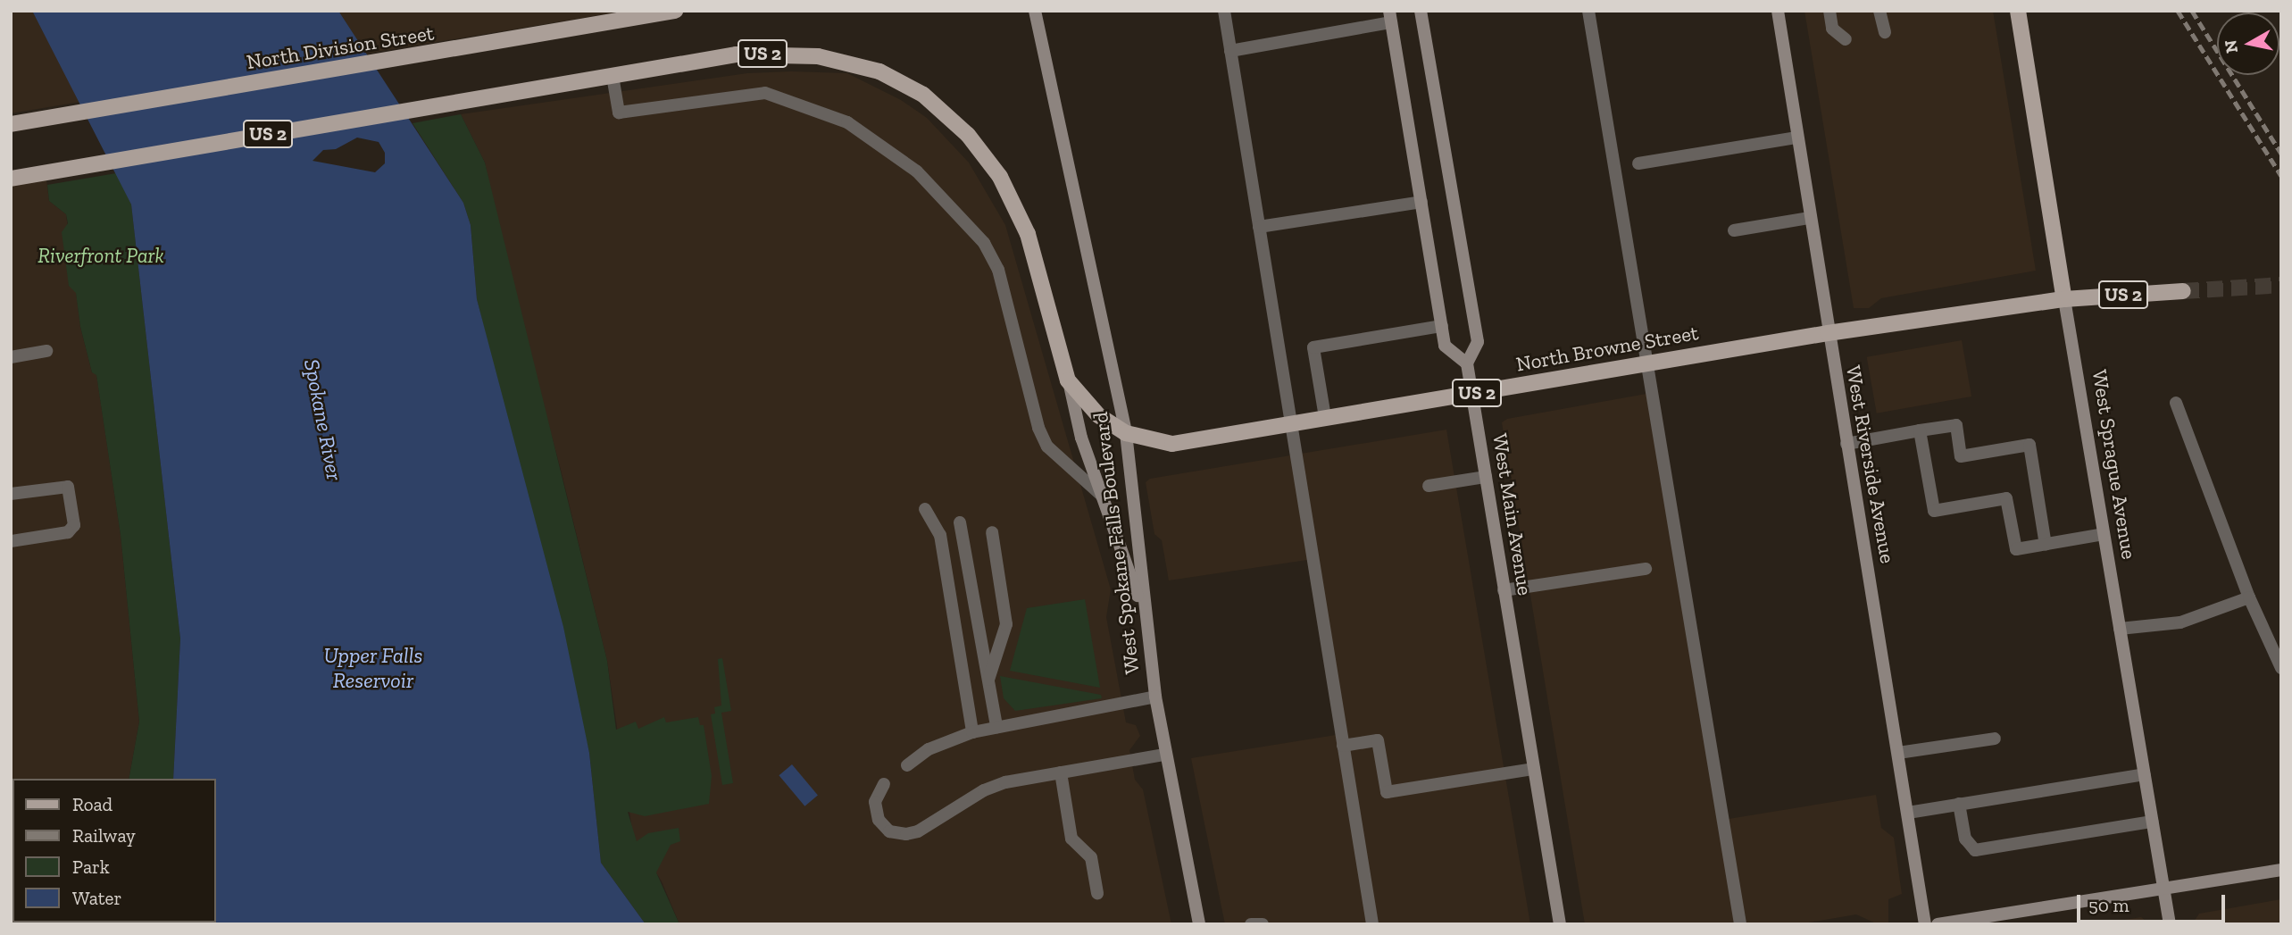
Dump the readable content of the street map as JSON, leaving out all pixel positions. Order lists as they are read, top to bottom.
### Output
{
  "streets": {
    "main road": [
      "North Division Street",
      "US 2",
      "North Browne Street",
      "West Riverside Avenue",
      "West Sprague Avenue",
      "West Main Avenue",
      "West Spokane Falls Boulevard"
    ]
  },
  "crossings": [
    ["US 2", "North Browne Street"],
    ["US 2", "West Sprague Avenue"],
    ["North Browne Street", "West Riverside Avenue"],
    ["North Browne Street", "West Sprague Avenue"],
    ["North Browne Street", "West Main Avenue"],
    ["North Browne Street", "West Spokane Falls Boulevard"]
  ],
  "water": ["Spokane River", "Upper Falls Reservoir"],
  "parks": ["Riverfront Park"],
  "legend": [
    "Road",
    "Railway",
    "Park",
    "Water"
  ],
  "scale_bar": "50 m",
  "north": "left"
}
